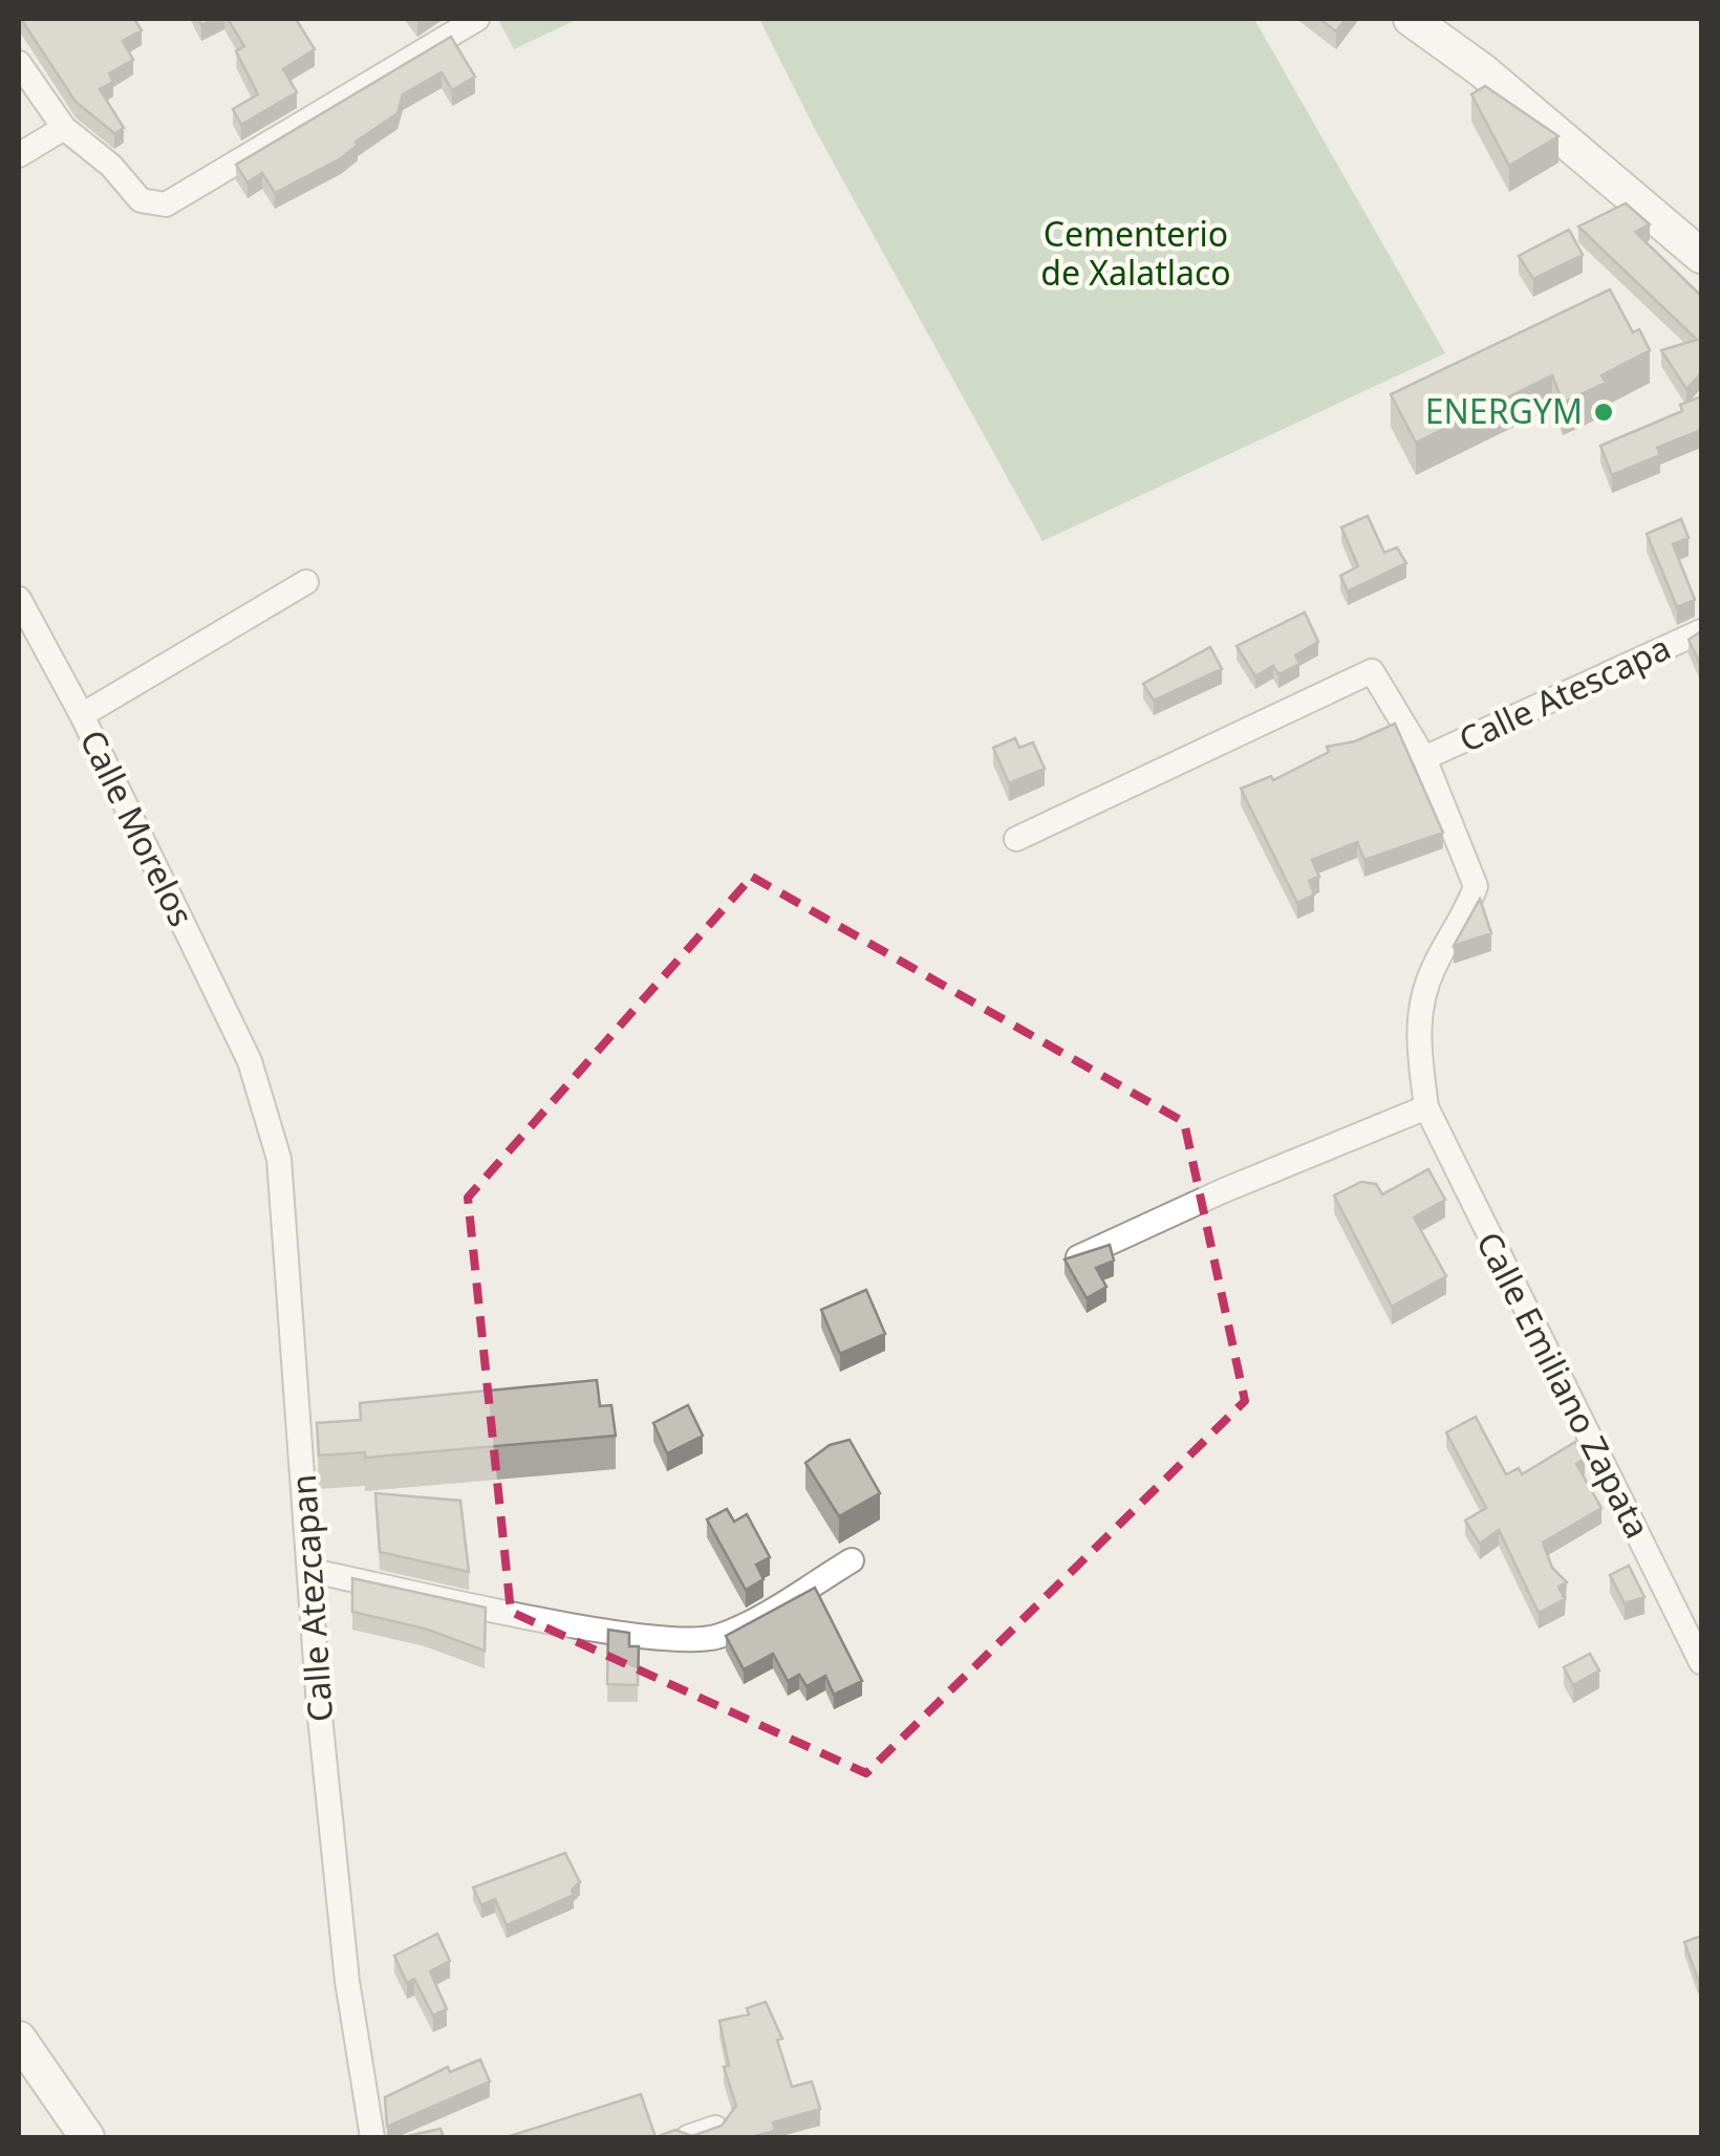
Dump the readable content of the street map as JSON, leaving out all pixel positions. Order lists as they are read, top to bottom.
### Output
{
  "streets": {
    "street": [
      "Calle Atescapa",
      "Calle Morelos",
      "Calle Emiliano Zapata",
      "Calle Atezcapan"
    ]
  },
  "crossings": [
    ["Calle Atescapa", "Calle Emiliano Zapata"],
    ["Calle Morelos", "Calle Atezcapan"]
  ],
  "parks": ["Cementerio de Xalatlaco"],
  "places": ["ENERGYM"]
}
